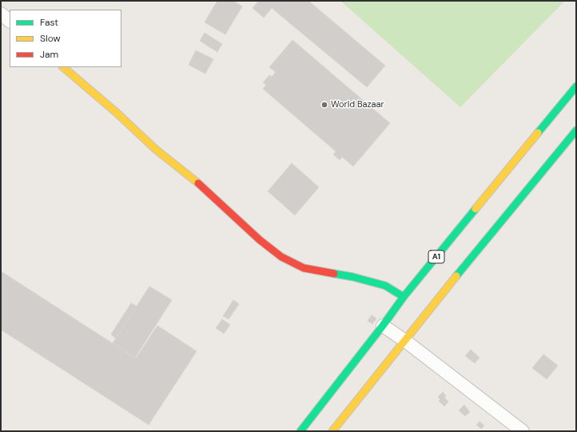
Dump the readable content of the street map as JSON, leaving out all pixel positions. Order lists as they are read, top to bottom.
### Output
{
  "streets": {
    "main road": ["A1"]
  },
  "places": ["World Bazaar"],
  "legend": ["Fast", "Slow", "Jam"]
}
